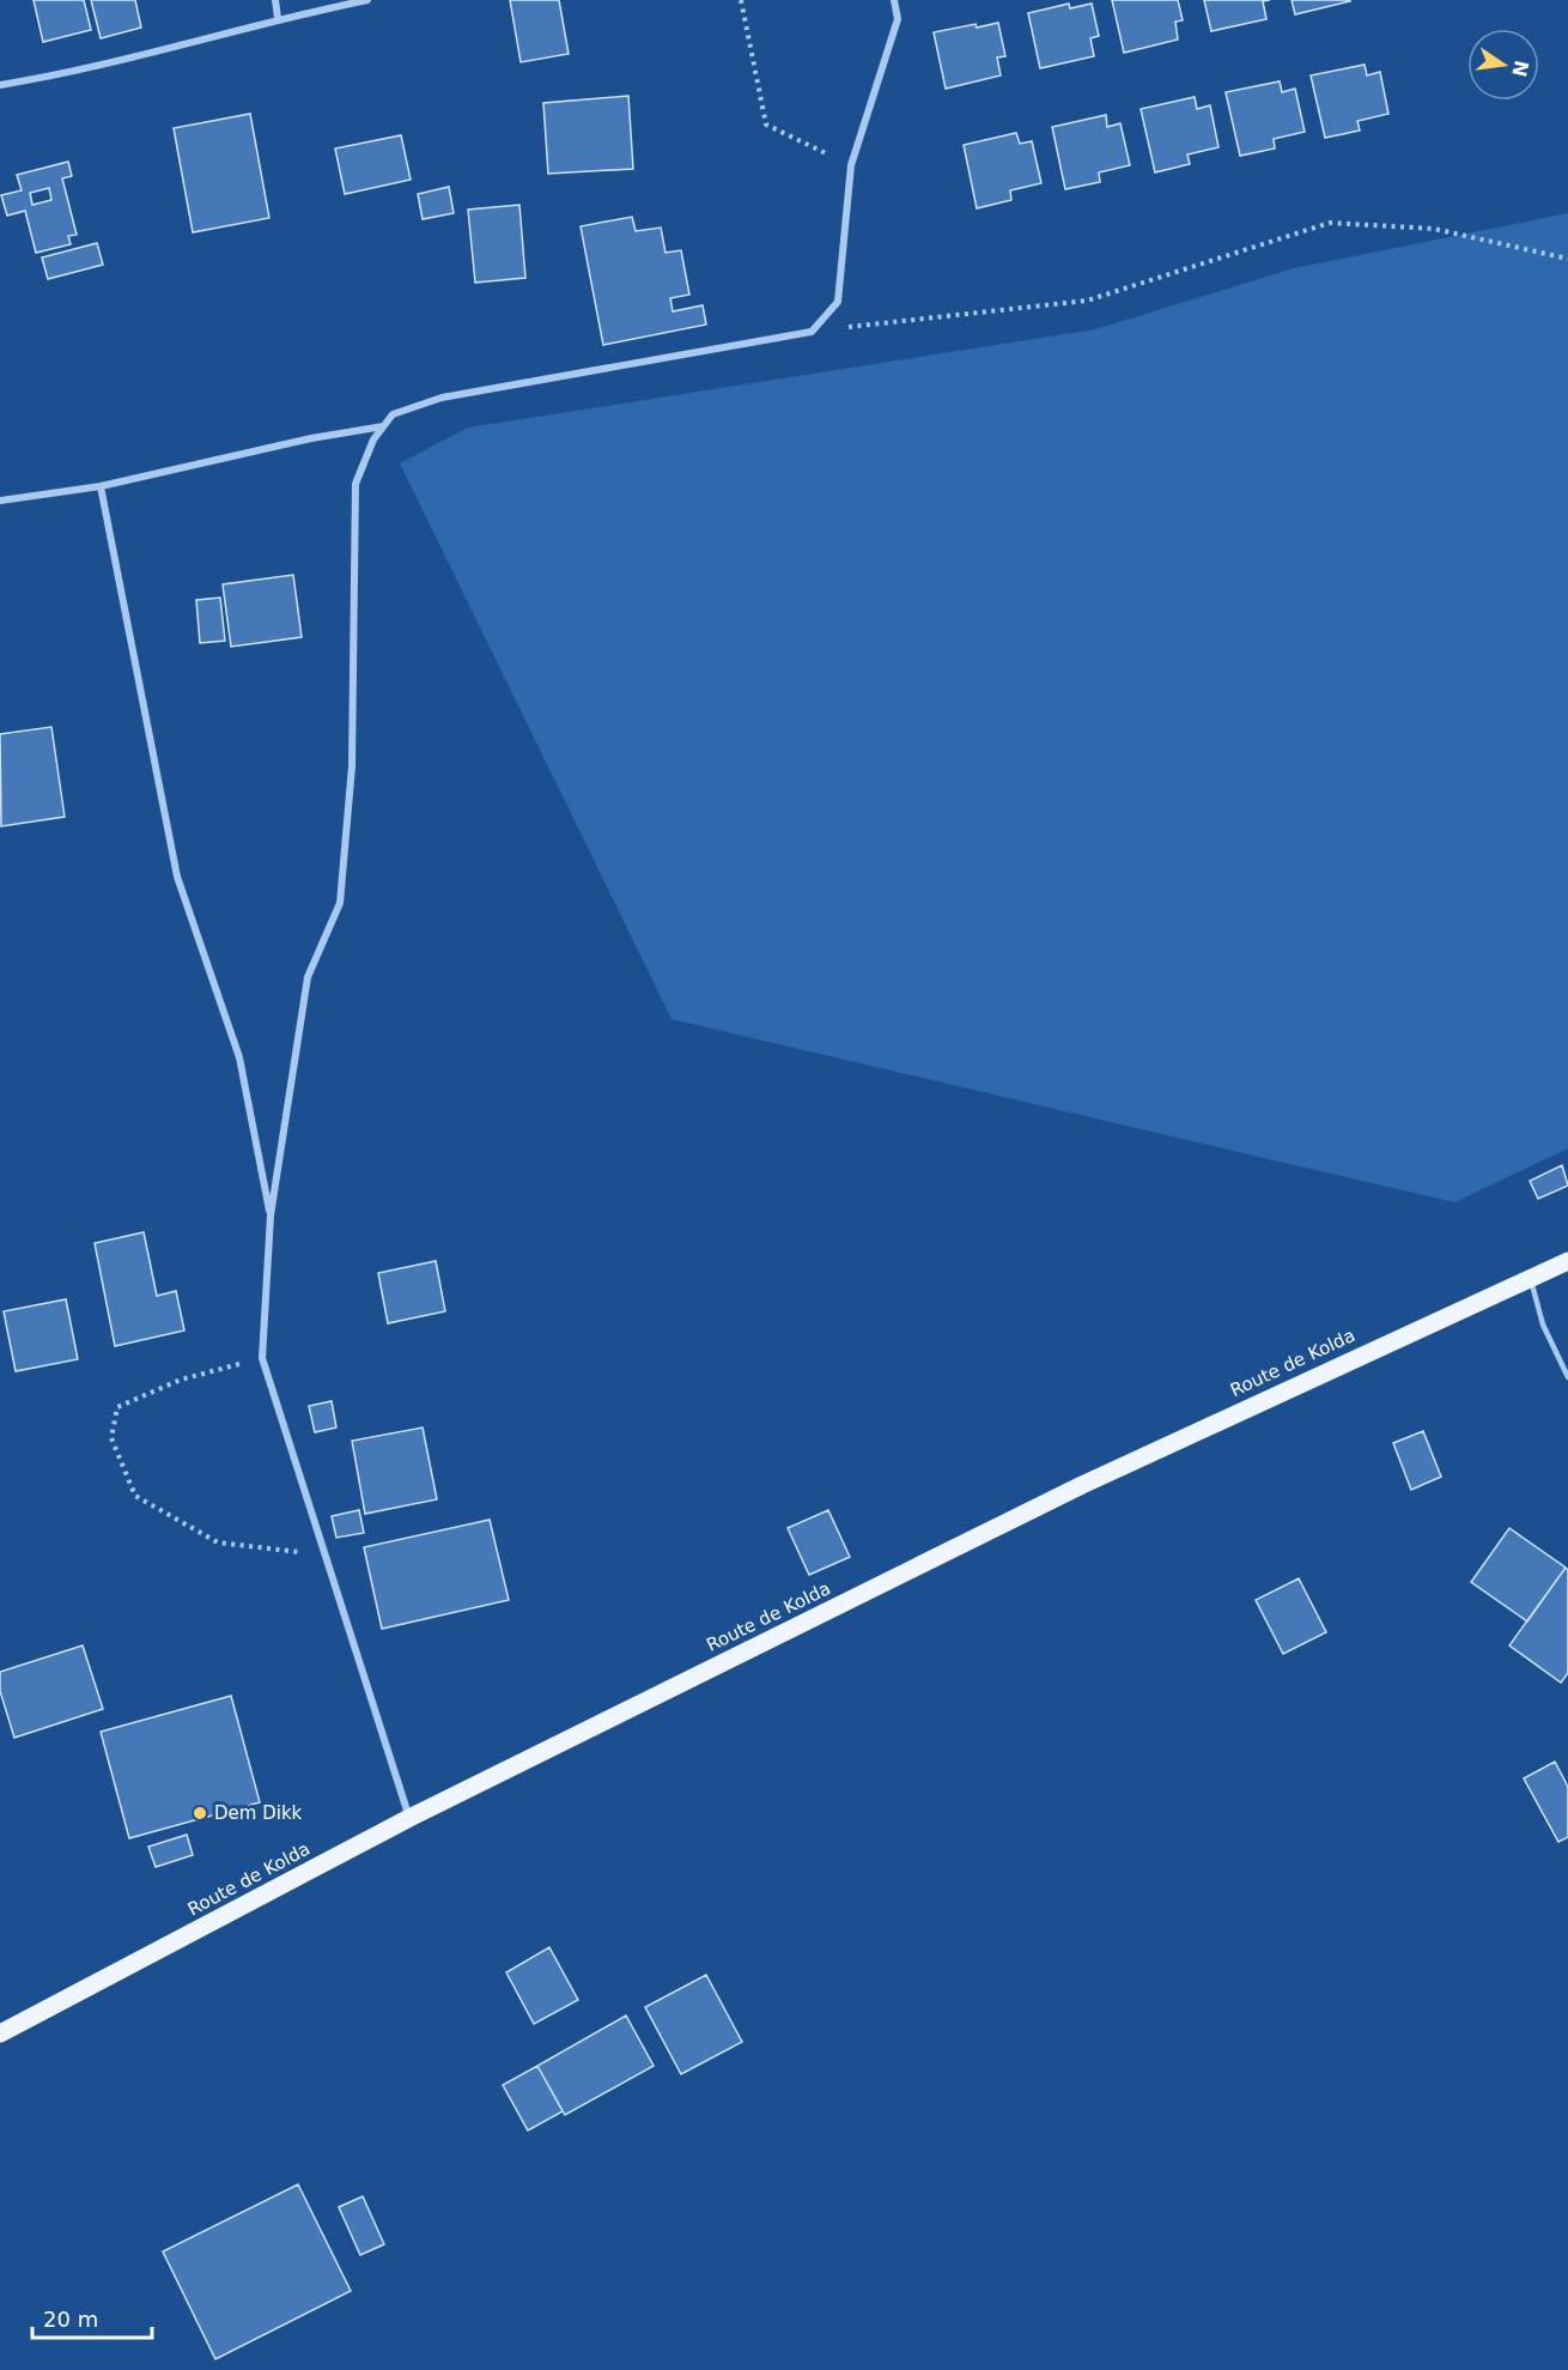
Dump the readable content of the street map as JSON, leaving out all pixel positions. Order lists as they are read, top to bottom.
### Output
{
  "streets": {
    "main road": ["Route de Kolda"]
  },
  "places": ["Dem Dikk"],
  "scale_bar": "20 m",
  "north": "right"
}
